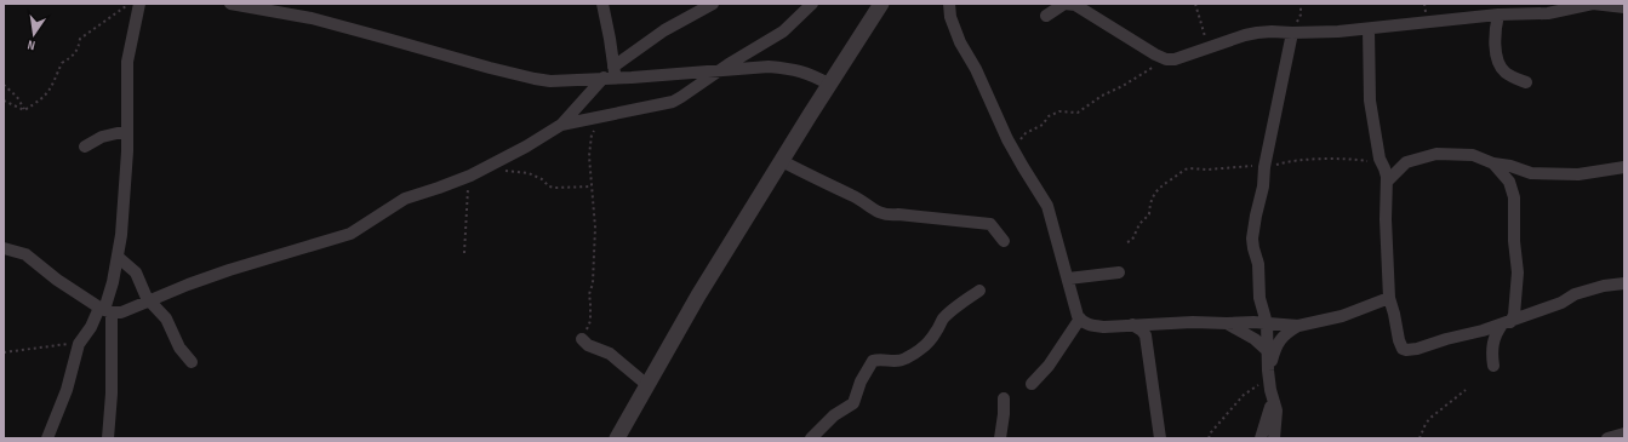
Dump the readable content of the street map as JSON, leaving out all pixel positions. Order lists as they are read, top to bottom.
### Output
{
  "north": "bottom"
}
